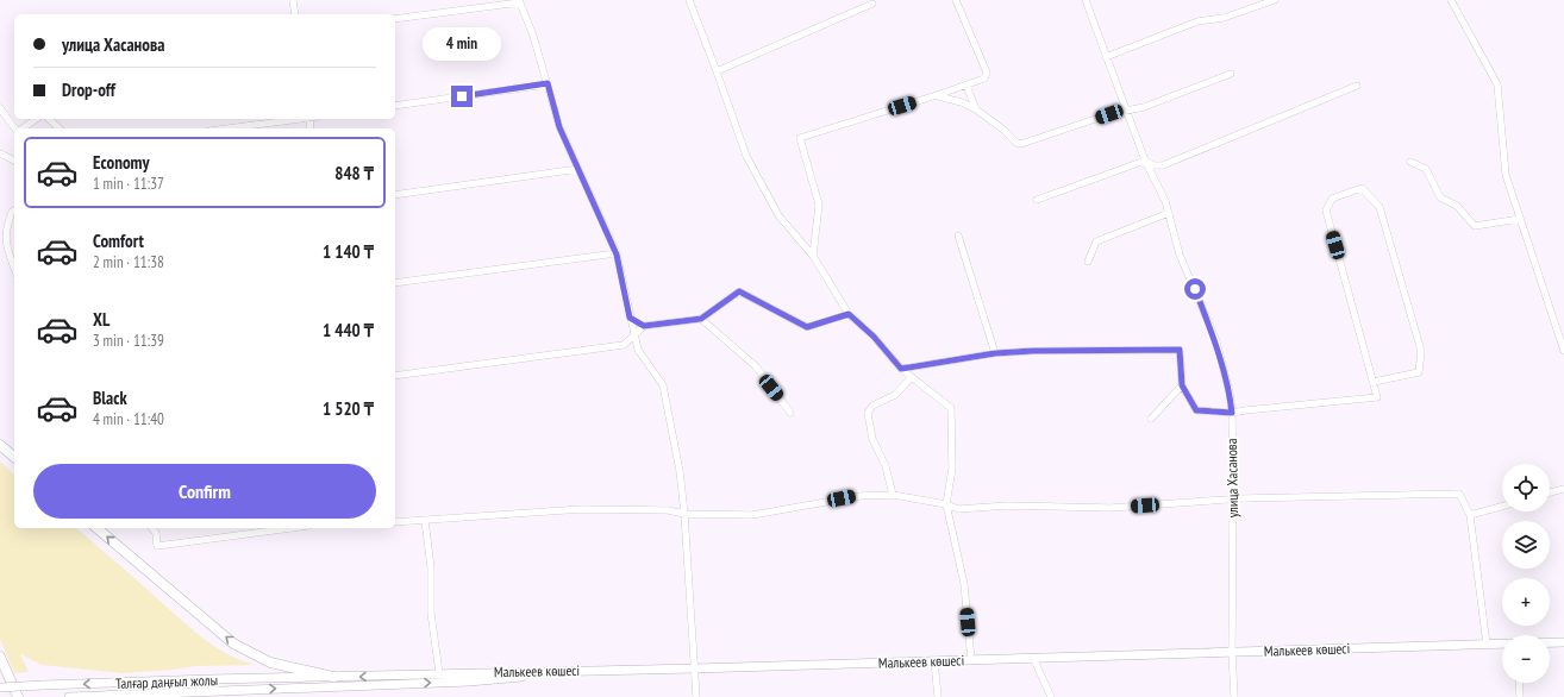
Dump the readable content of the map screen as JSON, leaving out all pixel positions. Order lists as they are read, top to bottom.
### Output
{
  "streets": {
    "main road": ["Малькеев көшесі", "Талғар даңғыл жолы"],
    "street": ["улица Хасанова"]
  },
  "crossings": [
    ["улица Хасанова", "Малькеев көшесі"],
    ["Малькеев көшесі", "Талғар даңғыл жолы"]
  ],
  "page": {
    "banner": ["улица Хасанова", "Drop-off"],
    "bubble": "4 min",
    "list": [
      {
        "name": "Economy",
        "note": "1 min · 11:37",
        "value": "848 ₸"
      },
      {
        "name": "Comfort",
        "note": "2 min · 11:38",
        "value": "1 140 ₸"
      },
      {
        "name": "XL",
        "note": "3 min · 11:39",
        "value": "1 440 ₸"
      },
      {
        "name": "Black",
        "note": "4 min · 11:40",
        "value": "1 520 ₸"
      }
    ],
    "buttons": "Confirm",
    "map_buttons": ["+", "−"]
  }
}
